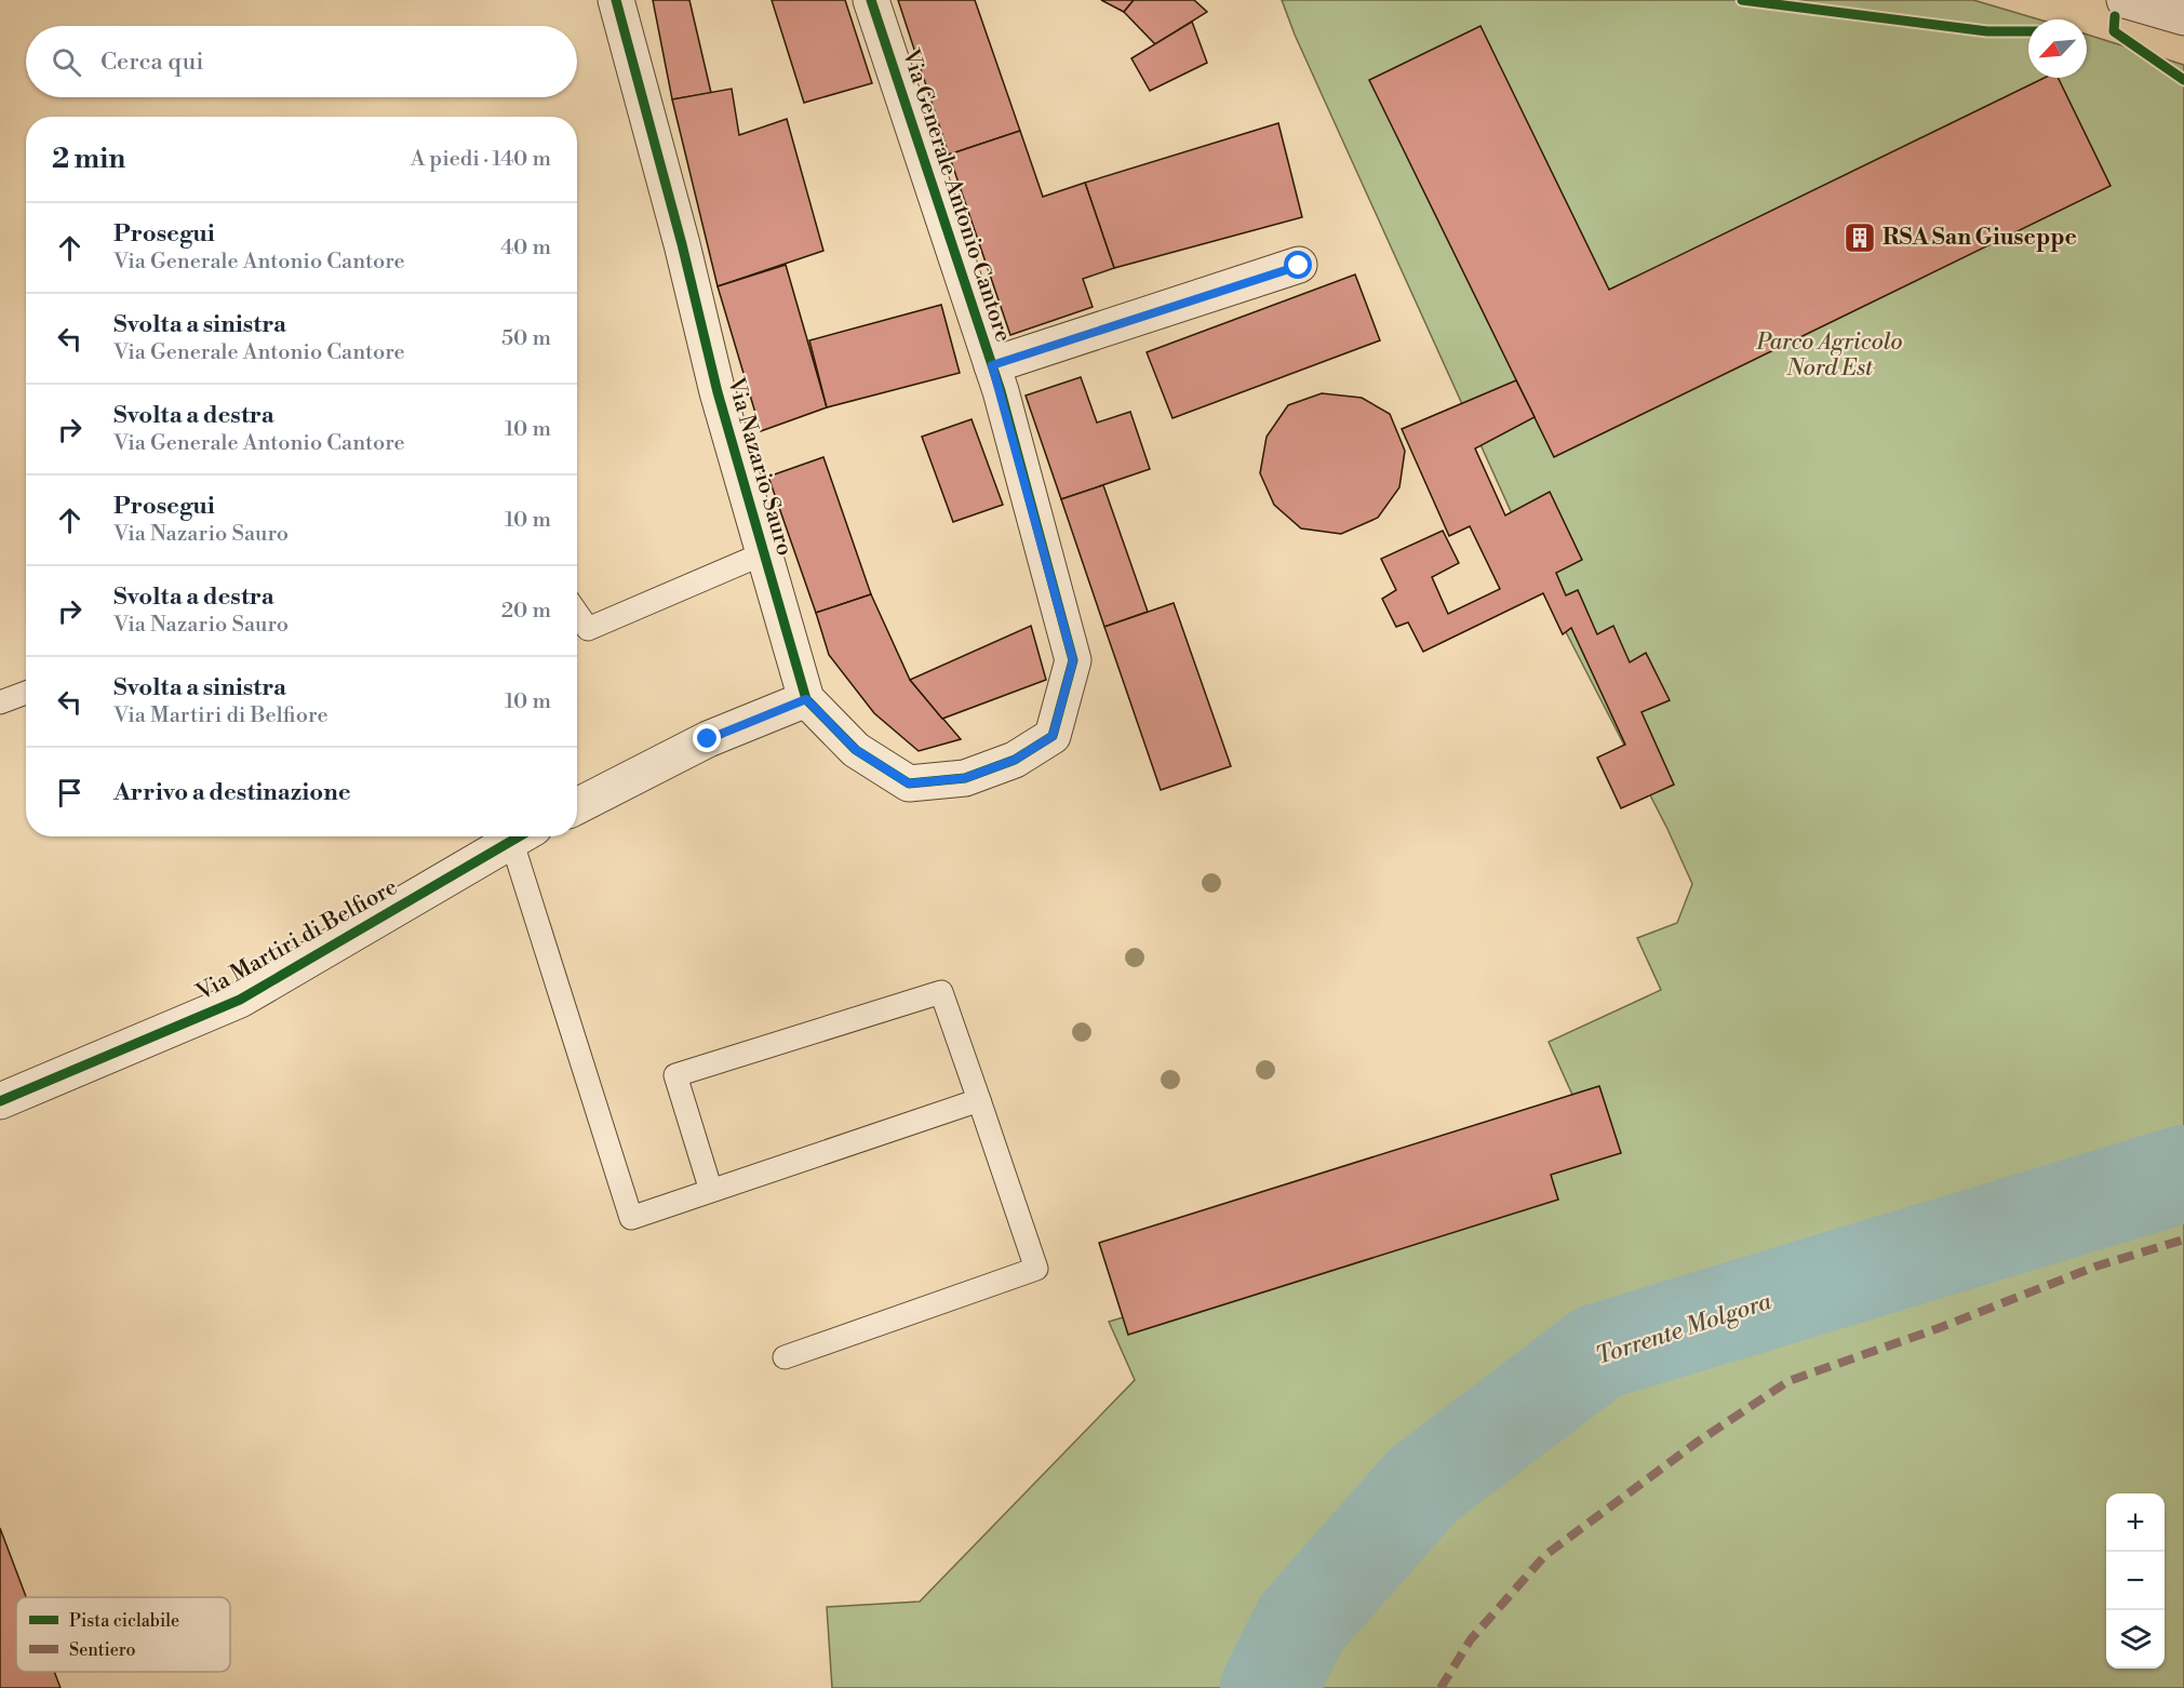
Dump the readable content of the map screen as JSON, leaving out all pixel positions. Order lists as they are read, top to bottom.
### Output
{
  "streets": {
    "street": ["Via Generale Antonio Cantore", "Via Nazario Sauro", "Via Martiri di Belfiore"]
  },
  "crossings": [
    ["Via Generale Antonio Cantore", "Via Nazario Sauro"]
  ],
  "water": ["Torrente Molgora"],
  "parks": ["Parco Agricolo Nord Est"],
  "places": {
    "building": ["RSA San Giuseppe"]
  },
  "legend": ["Pista ciclabile", "Sentiero"],
  "north": "bottom left",
  "page": {
    "search": "Cerca qui",
    "heading": ["2 min", "A piedi · 140 m"],
    "list": [
      ["Prosegui", "Via Generale Antonio Cantore", "40 m"],
      ["Svolta a sinistra", "Via Generale Antonio Cantore", "50 m"],
      ["Svolta a destra", "Via Generale Antonio Cantore", "10 m"],
      ["Prosegui", "Via Nazario Sauro", "10 m"],
      ["Svolta a destra", "Via Nazario Sauro", "20 m"],
      ["Svolta a sinistra", "Via Martiri di Belfiore", "10 m"],
      "Arrivo a destinazione"
    ],
    "map_buttons": ["+", "−"]
  }
}
